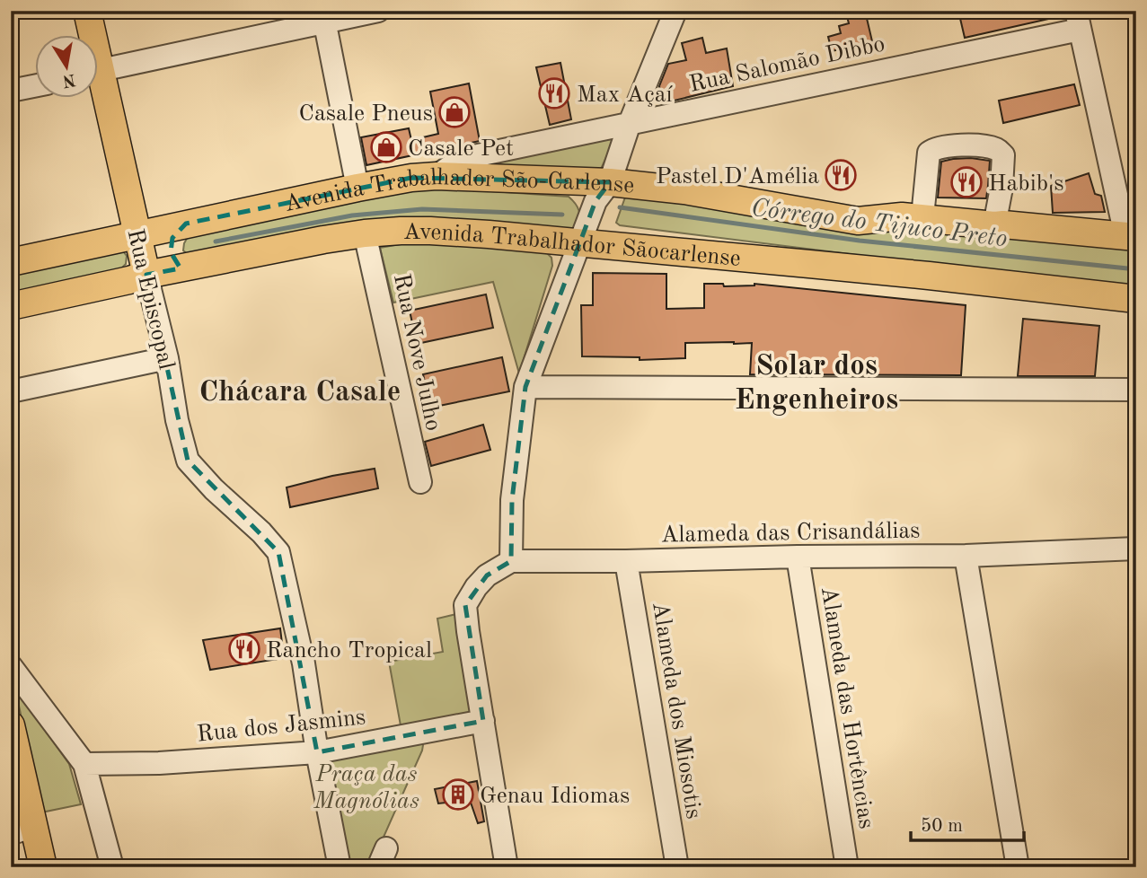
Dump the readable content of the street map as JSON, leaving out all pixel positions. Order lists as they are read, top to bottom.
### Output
{
  "streets": {
    "main road": ["Avenida Trabalhador São-Carlense", "Avenida Trabalhador Sãocarlense", "Rua Episcopal"],
    "street": [
      "Rua Salomão Dibbo",
      "Rua Nove Julho",
      "Alameda das Crisandálias",
      "Alameda das Hortências",
      "Alameda dos Miosotis",
      "Rua dos Jasmins"
    ]
  },
  "crossings": [
    ["Rua Salomão Dibbo", "Avenida Trabalhador São-Carlense"],
    ["Avenida Trabalhador São-Carlense", "Rua Episcopal"],
    ["Avenida Trabalhador Sãocarlense", "Rua Episcopal"],
    ["Avenida Trabalhador Sãocarlense", "Rua Nove Julho"],
    ["Rua Episcopal", "Rua dos Jasmins"],
    ["Alameda das Crisandálias", "Alameda das Hortências"],
    ["Alameda das Crisandálias", "Alameda dos Miosotis"]
  ],
  "districts": ["Solar dos Engenheiros", "Chácara Casale"],
  "water": ["Córrego do Tijuco Preto"],
  "parks": ["Praça das Magnólias"],
  "places": {
    "restaurant": [
      "Max Açaí",
      "Pastel D'Amélia",
      "Habib's",
      "Rancho Tropical"
    ],
    "shop": ["Casale Pneus", "Casale Pet"],
    "building": ["Genau Idiomas"]
  },
  "scale_bar": "50 m",
  "north": "bottom"
}
